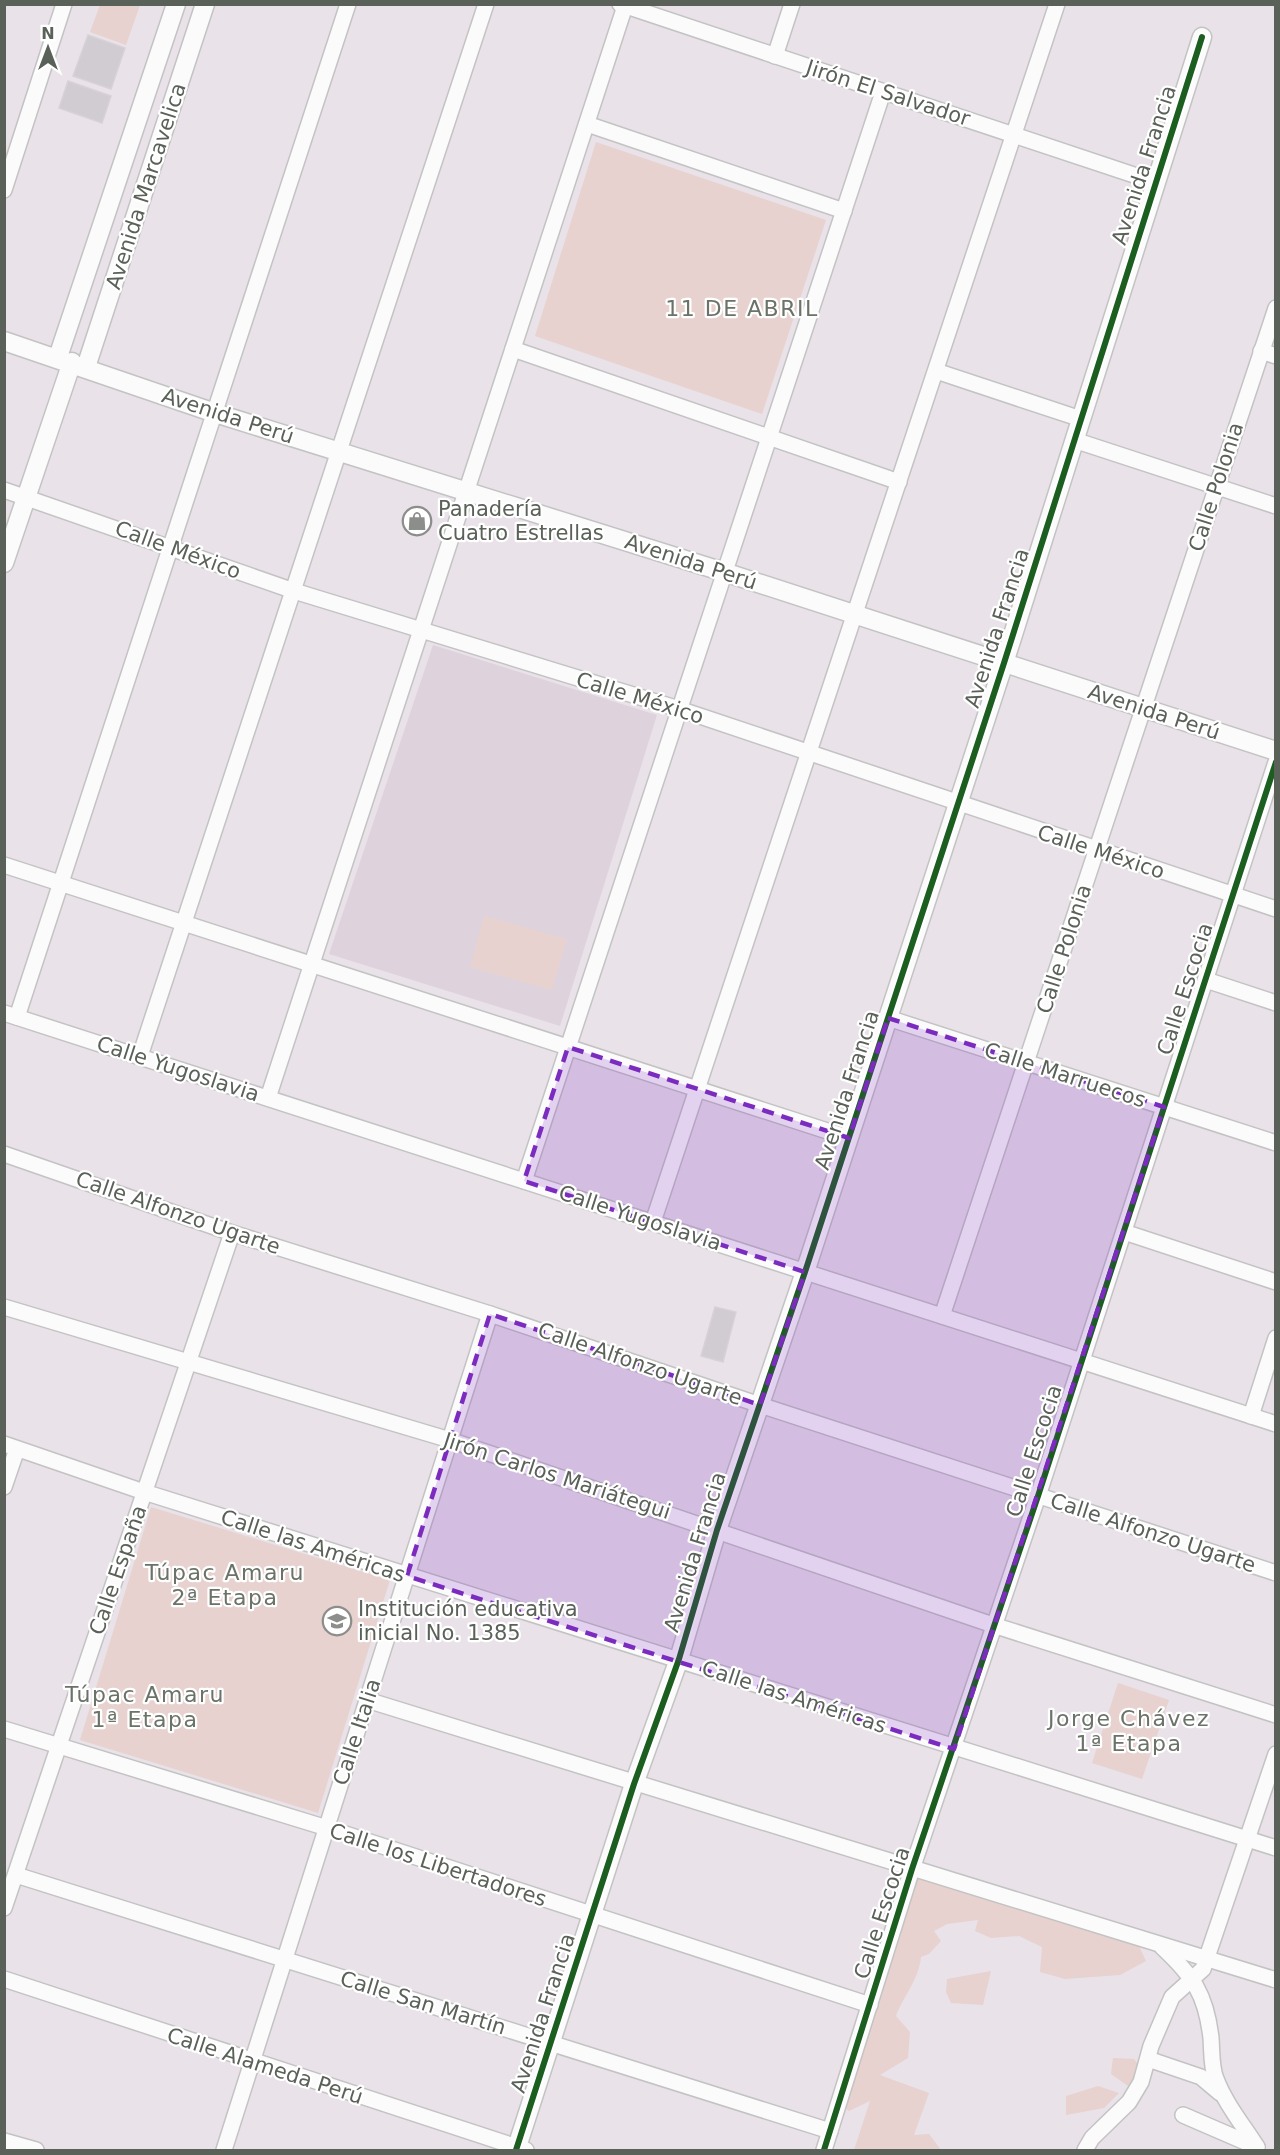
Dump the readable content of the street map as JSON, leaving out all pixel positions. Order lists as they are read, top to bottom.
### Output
{
  "streets": {
    "street": [
      "Jirón El Salvador",
      "Avenida Francia",
      "Avenida Marcavelica",
      "Avenida Perú",
      "Calle Polonia",
      "Calle México",
      "Calle Escocia",
      "Calle Yugoslavia",
      "Calle Marruecos",
      "Calle Alfonzo Ugarte",
      "Jirón Carlos Mariátegui",
      "Calle las Américas",
      "Calle España",
      "Calle Italia",
      "Calle los Libertadores",
      "Calle San Martín",
      "Calle Alameda Perú"
    ]
  },
  "crossings": [
    ["Jirón El Salvador", "Avenida Francia"],
    ["Avenida Francia", "Avenida Perú"],
    ["Avenida Francia", "Calle México"],
    ["Avenida Francia", "Calle Yugoslavia"],
    ["Avenida Francia", "Calle Marruecos"],
    ["Avenida Francia", "Calle Alfonzo Ugarte"],
    ["Avenida Francia", "Jirón Carlos Mariátegui"],
    ["Avenida Francia", "Calle las Américas"],
    ["Avenida Francia", "Calle los Libertadores"],
    ["Avenida Francia", "Calle San Martín"],
    ["Avenida Francia", "Calle Alameda Perú"],
    ["Avenida Marcavelica", "Avenida Perú"],
    ["Avenida Marcavelica", "Calle México"],
    ["Avenida Perú", "Calle Polonia"],
    ["Calle Polonia", "Calle México"],
    ["Calle Polonia", "Calle Yugoslavia"],
    ["Calle Polonia", "Calle Marruecos"],
    ["Calle México", "Calle Escocia"],
    ["Calle Escocia", "Calle Yugoslavia"],
    ["Calle Escocia", "Calle Marruecos"],
    ["Calle Escocia", "Calle Alfonzo Ugarte"],
    ["Calle Escocia", "Jirón Carlos Mariátegui"],
    ["Calle Escocia", "Calle las Américas"],
    ["Calle Escocia", "Calle los Libertadores"],
    ["Calle Escocia", "Calle San Martín"],
    ["Calle Alfonzo Ugarte", "Calle España"],
    ["Calle Alfonzo Ugarte", "Calle Italia"],
    ["Jirón Carlos Mariátegui", "Calle España"],
    ["Jirón Carlos Mariátegui", "Calle Italia"],
    ["Calle las Américas", "Calle España"],
    ["Calle las Américas", "Calle Italia"],
    ["Calle España", "Calle los Libertadores"],
    ["Calle España", "Calle San Martín"],
    ["Calle Italia", "Calle los Libertadores"],
    ["Calle Italia", "Calle San Martín"],
    ["Calle Italia", "Calle Alameda Perú"]
  ],
  "districts": [
    "11 DE ABRIL",
    "Túpac Amaru 2ª Etapa",
    "Túpac Amaru 1ª Etapa",
    "Jorge Chávez 1ª Etapa"
  ],
  "places": {
    "shop": ["Panadería Cuatro Estrellas"],
    "school or university": ["Institución educativa inicial No. 1385"]
  },
  "north": "top"
}
